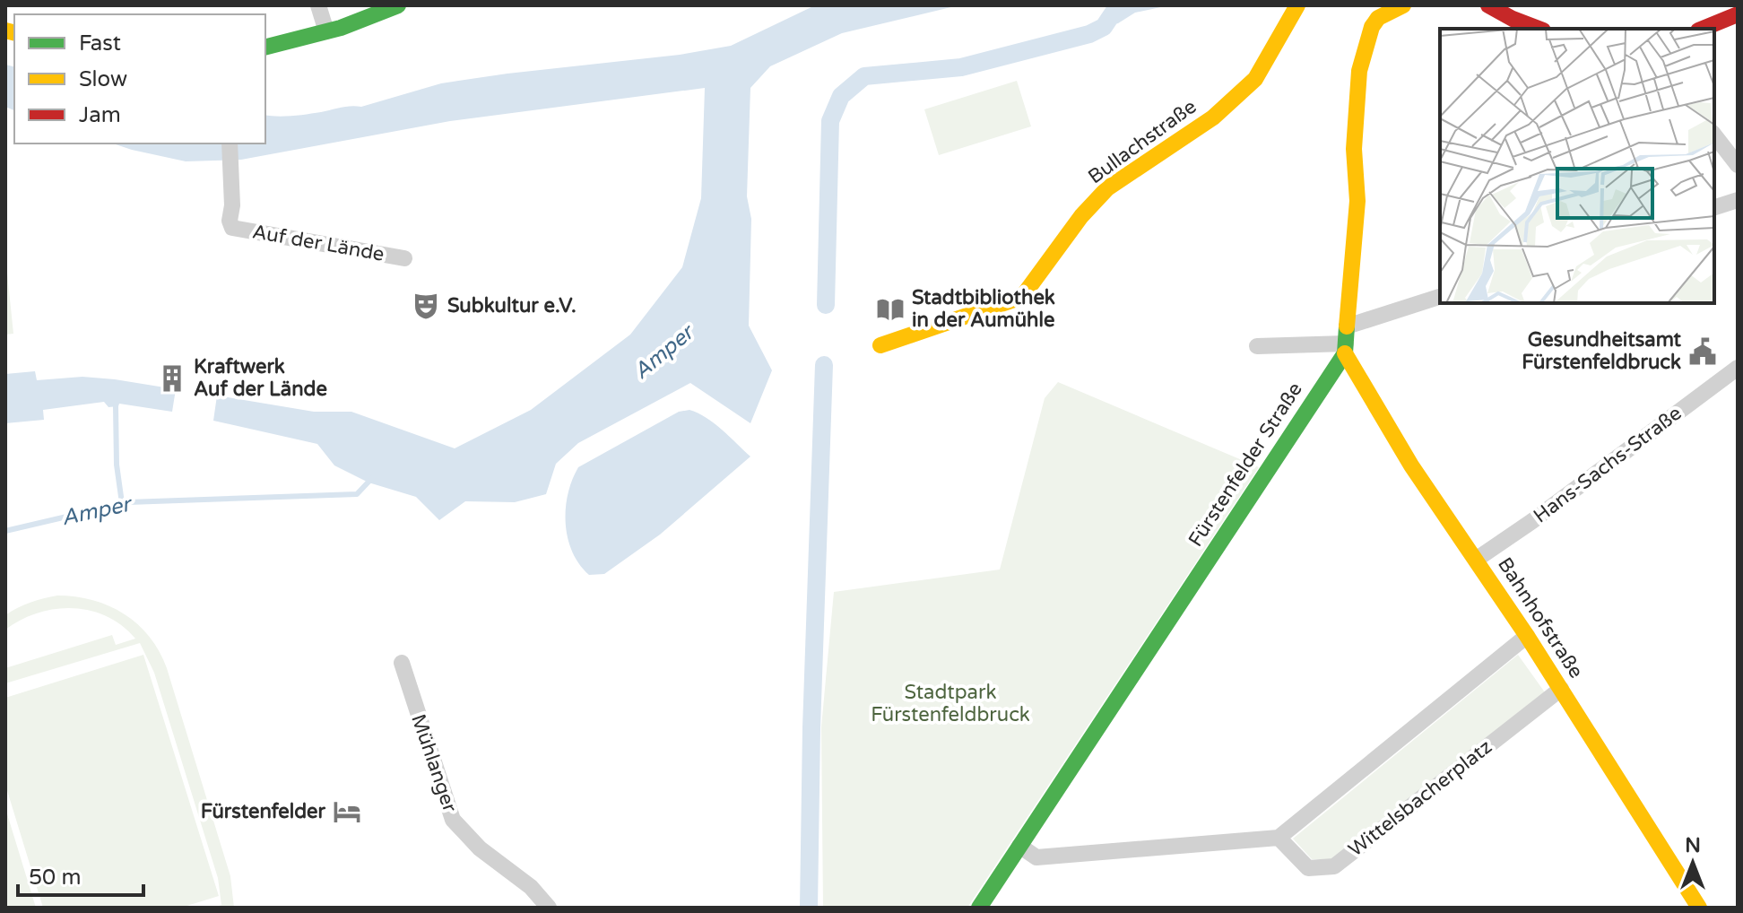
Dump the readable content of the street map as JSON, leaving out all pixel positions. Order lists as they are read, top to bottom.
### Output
{
  "streets": {
    "street": [
      "Bullachstraße",
      "Auf der Lände",
      "Fürstenfelder Straße",
      "Hans-Sachs-Straße",
      "Bahnhofstraße",
      "Mühlanger",
      "Wittelsbacherplatz"
    ]
  },
  "crossings": [
    ["Fürstenfelder Straße", "Bahnhofstraße"],
    ["Hans-Sachs-Straße", "Bahnhofstraße"],
    ["Bahnhofstraße", "Wittelsbacherplatz"]
  ],
  "water": ["Amper"],
  "parks": ["Stadtpark Fürstenfeldbruck"],
  "places": {
    "theatre": ["Subkultur e.V."],
    "library": ["Stadtbibliothek in der Aumühle"],
    "public building": ["Gesundheitsamt Fürstenfeldbruck"],
    "building": ["Kraftwerk Auf der Lände"],
    "hotel": ["Fürstenfelder"]
  },
  "legend": ["Fast", "Slow", "Jam"],
  "scale_bar": "50 m",
  "north": "top"
}
